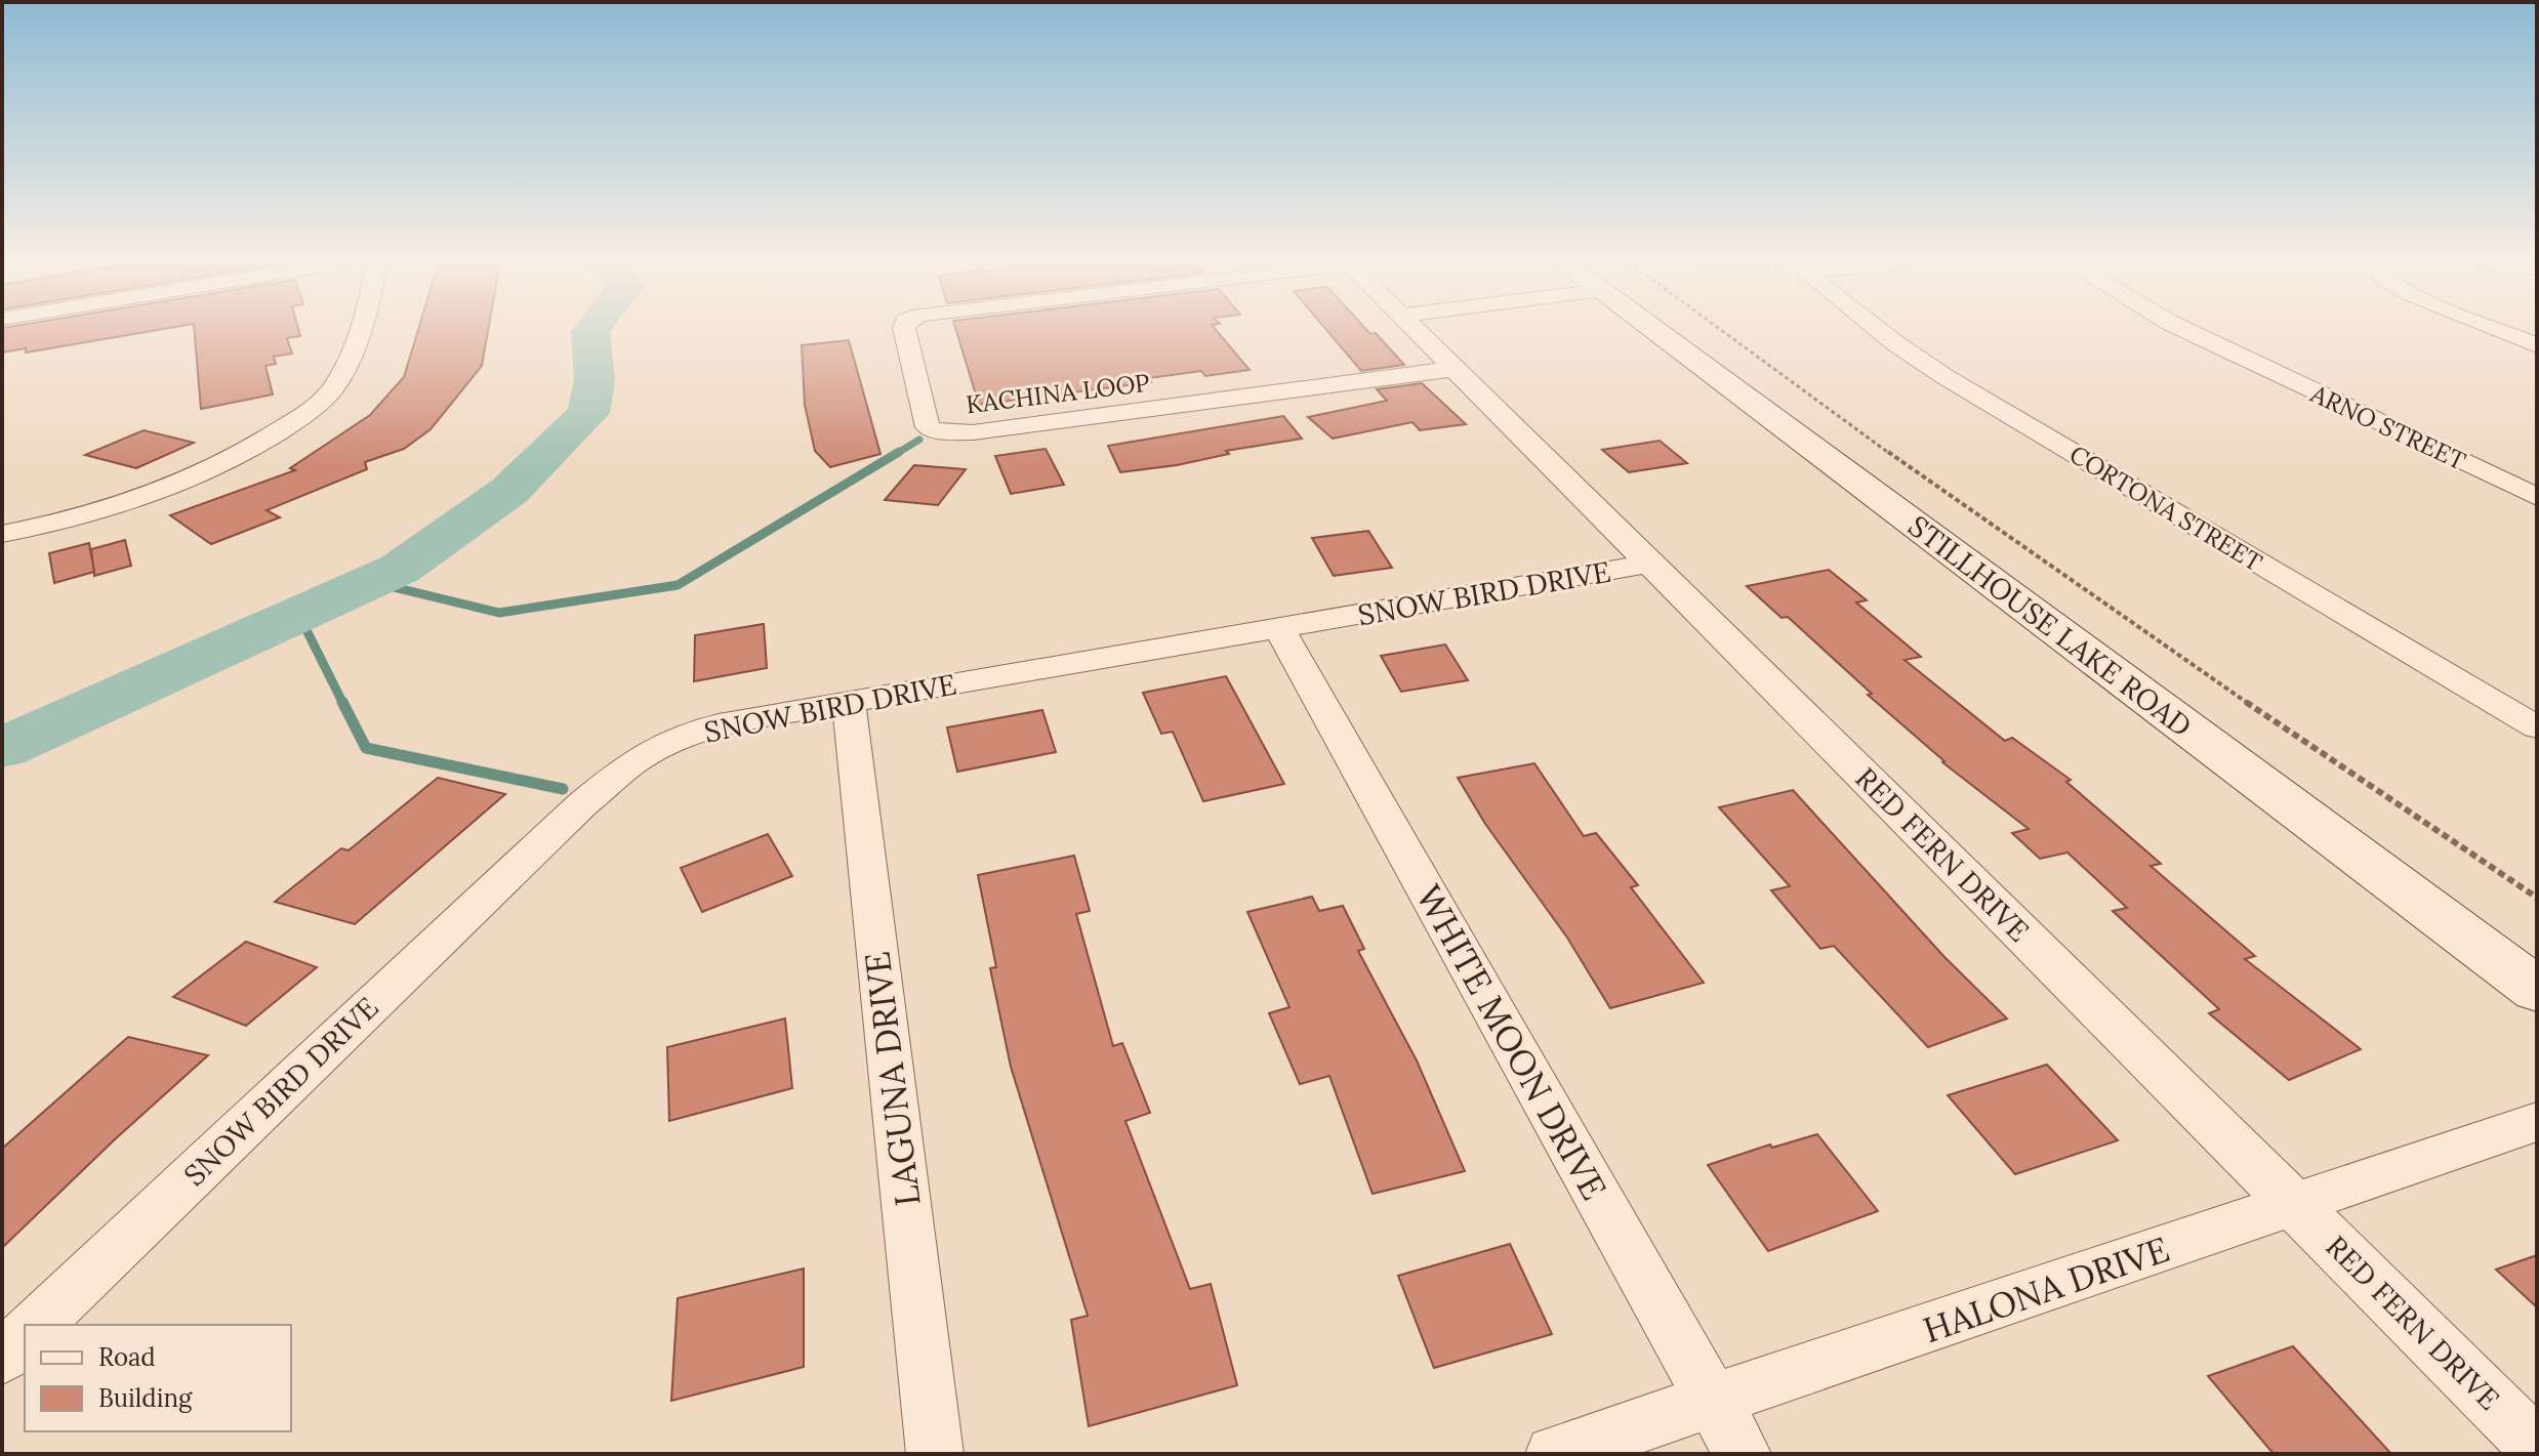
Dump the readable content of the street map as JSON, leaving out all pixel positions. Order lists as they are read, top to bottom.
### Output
{
  "streets": {
    "main road": ["STILLHOUSE LAKE ROAD"],
    "street": [
      "KACHINA LOOP",
      "ARNO STREET",
      "CORTONA STREET",
      "SNOW BIRD DRIVE",
      "RED FERN DRIVE",
      "WHITE MOON DRIVE",
      "LAGUNA DRIVE",
      "HALONA DRIVE"
    ]
  },
  "crossings": [
    ["KACHINA LOOP", "RED FERN DRIVE"],
    ["SNOW BIRD DRIVE", "RED FERN DRIVE"],
    ["SNOW BIRD DRIVE", "WHITE MOON DRIVE"],
    ["SNOW BIRD DRIVE", "LAGUNA DRIVE"],
    ["RED FERN DRIVE", "HALONA DRIVE"],
    ["WHITE MOON DRIVE", "HALONA DRIVE"]
  ],
  "legend": ["Road", "Building"]
}
